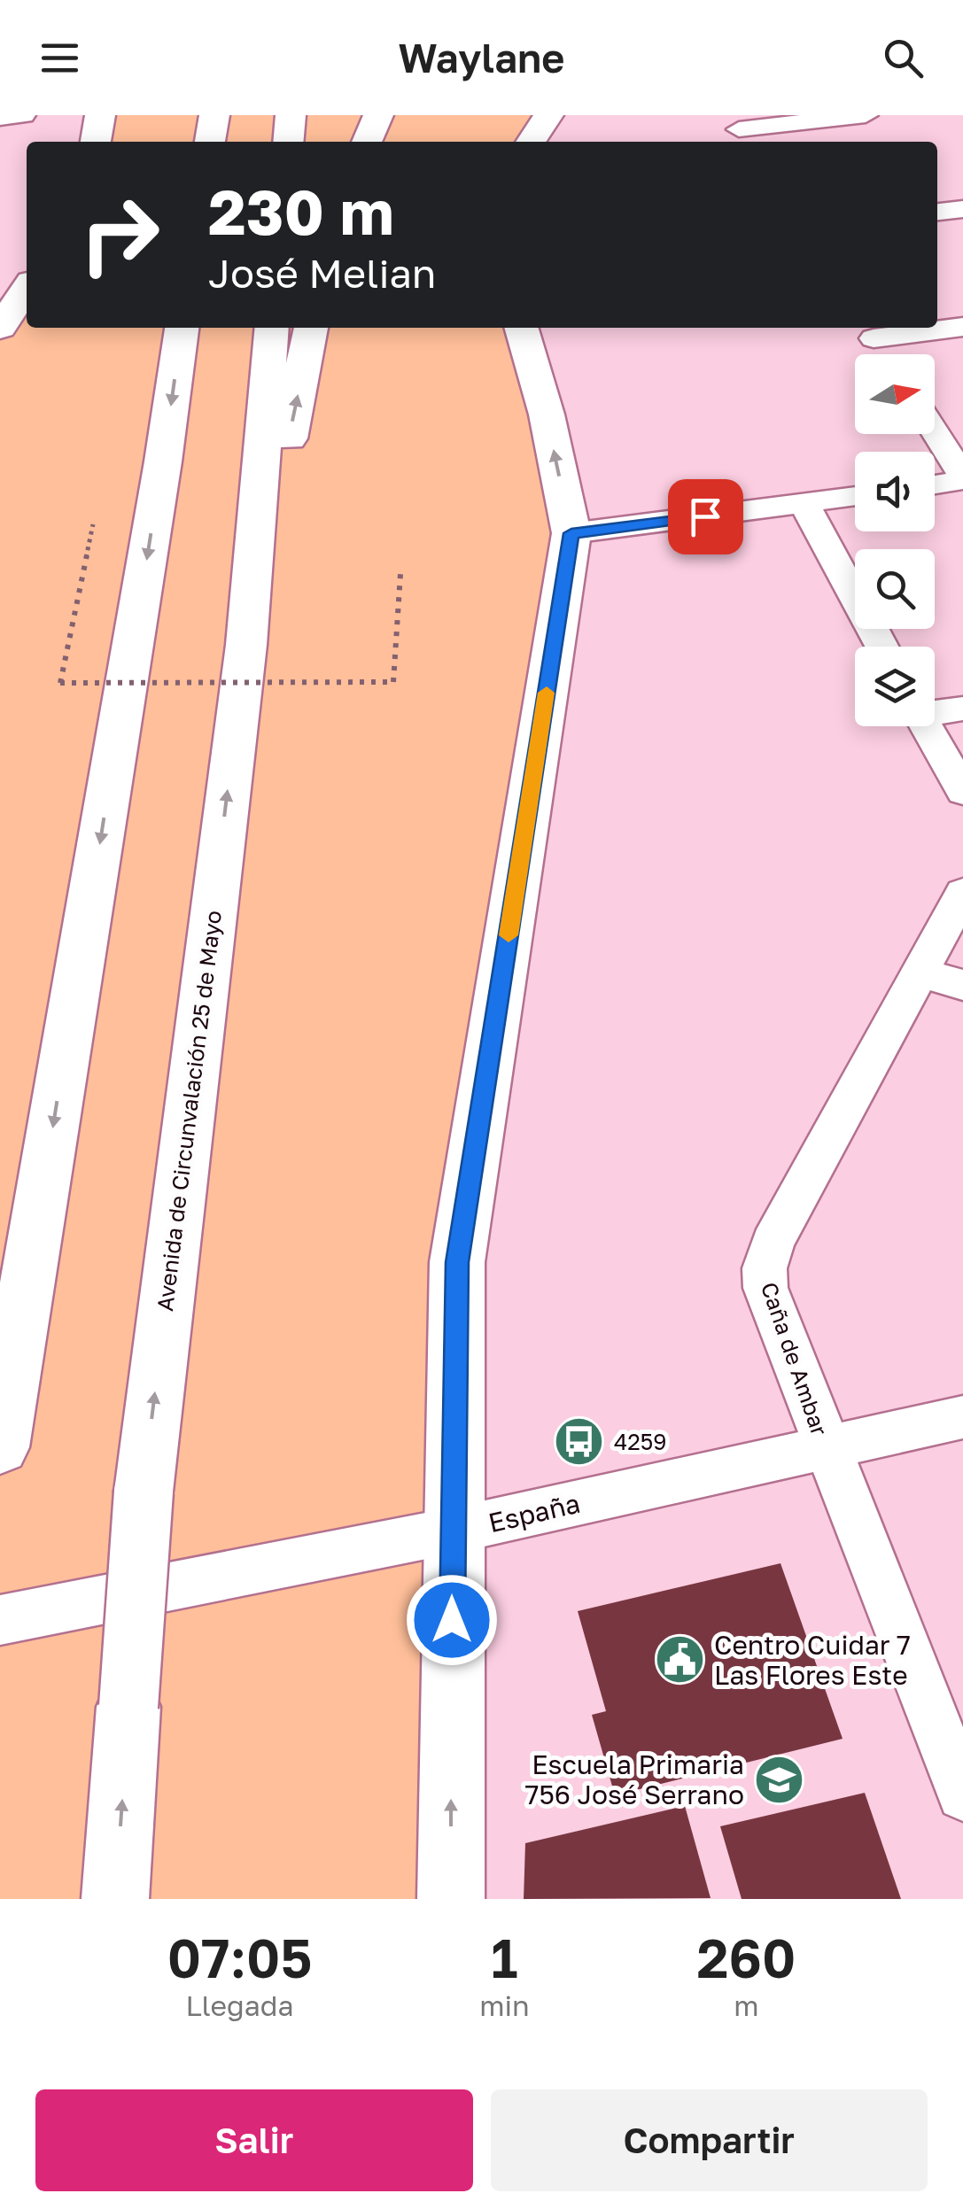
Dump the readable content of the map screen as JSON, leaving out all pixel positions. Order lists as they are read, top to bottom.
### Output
{
  "streets": {
    "main road": ["Avenida de Circunvalación 25 de Mayo"],
    "street": ["Caña de Ambar", "España"]
  },
  "crossings": [
    ["Caña de Ambar", "España"]
  ],
  "places": {
    "bus stop": ["4259"],
    "public building": ["Centro Cuidar 7 Las Flores Este"],
    "school or university": ["Escuela Primaria 756 José Serrano"]
  },
  "north": "right",
  "page": {
    "header": "Waylane",
    "turn": ["230 m", "José Melian"],
    "eta": [
      "07:05",
      "Llegada",
      "1",
      "min",
      "260",
      "m"
    ],
    "buttons": ["Salir", "Compartir"]
  }
}
